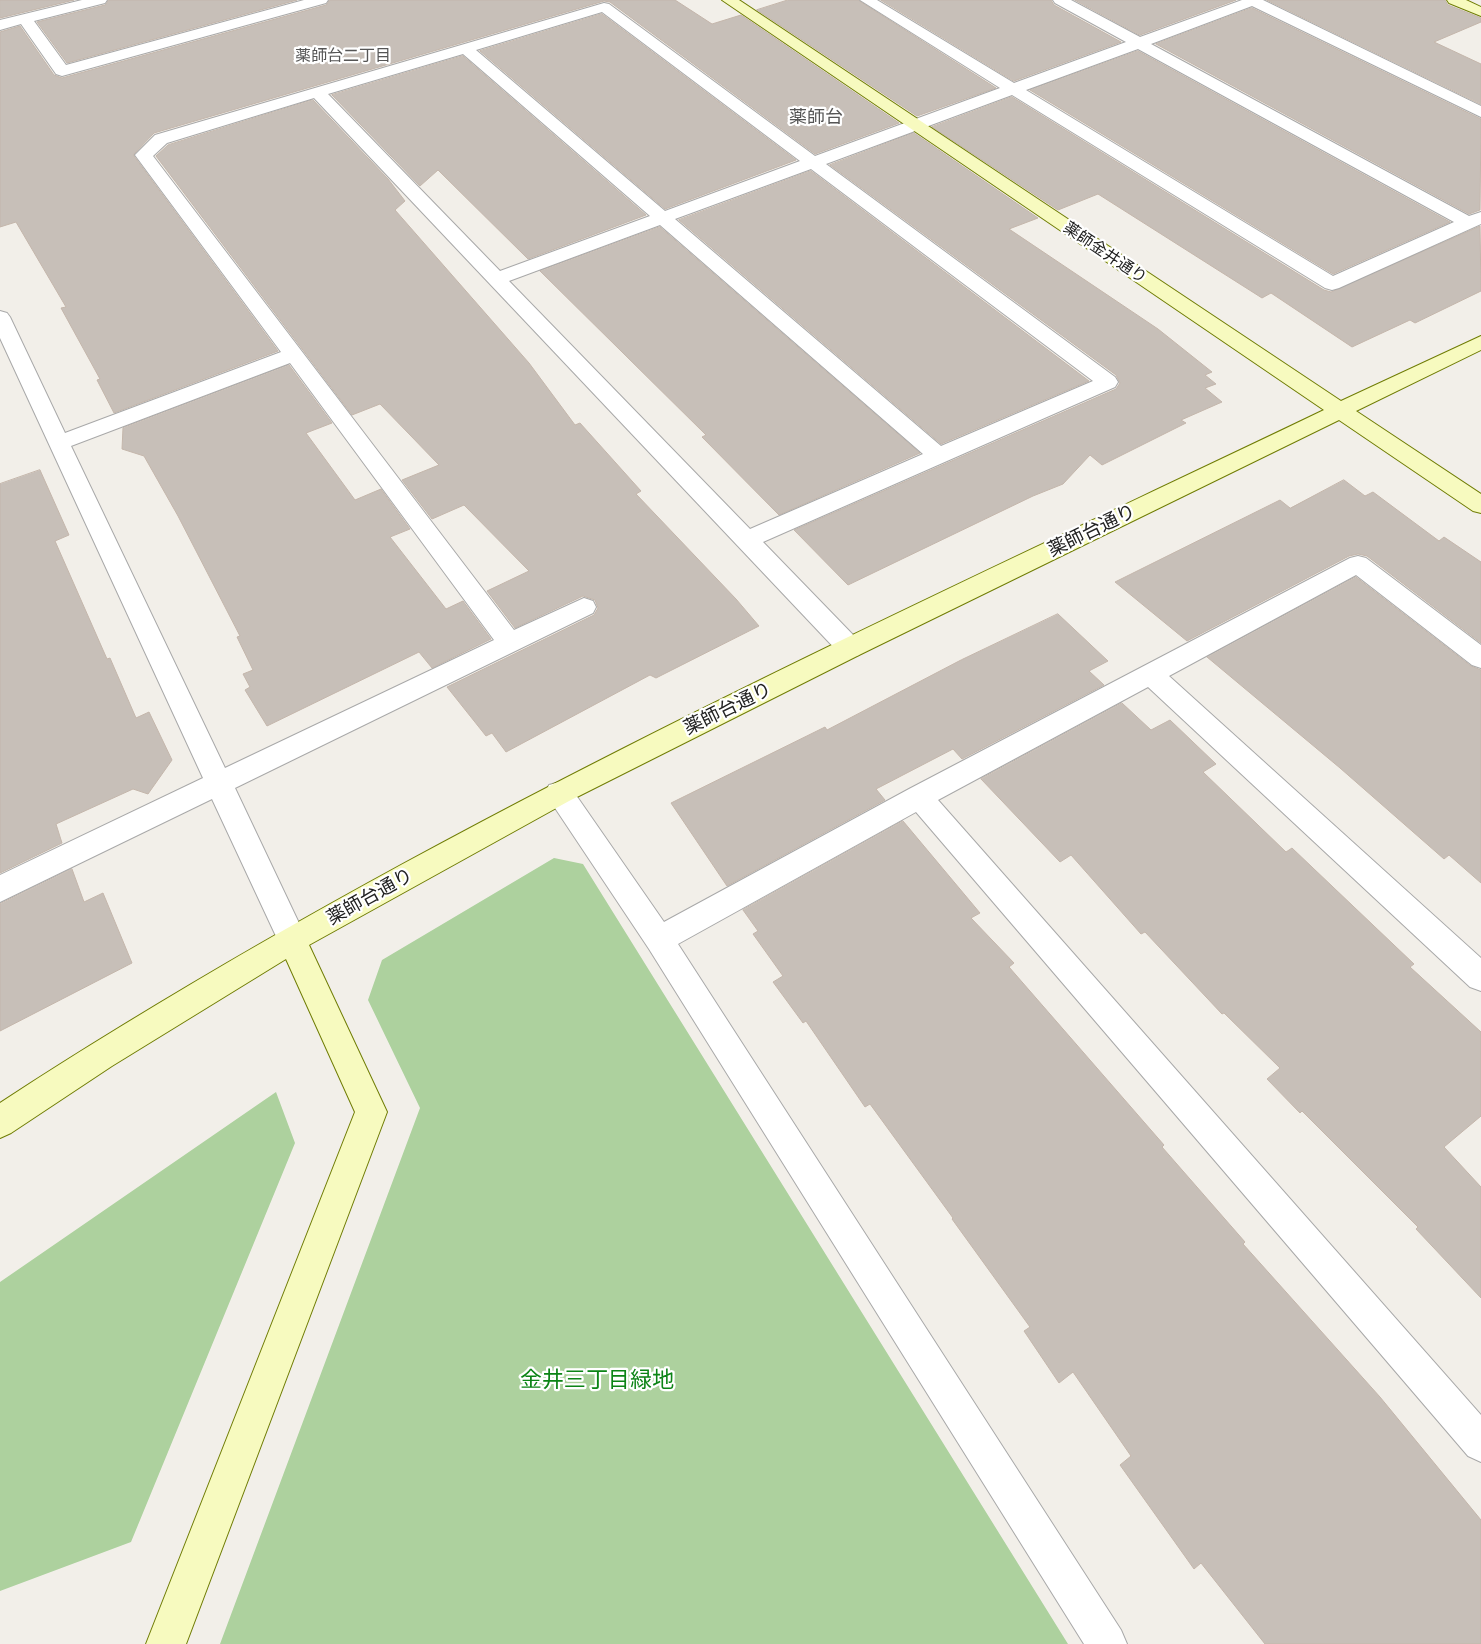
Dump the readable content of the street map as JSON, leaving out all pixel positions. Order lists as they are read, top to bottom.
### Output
{
  "streets": {
    "street": ["薬師金井通り", "薬師台通り"]
  },
  "crossings": [
    ["薬師金井通り", "薬師台通り"]
  ],
  "districts": ["薬師台二丁目", "薬師台"],
  "parks": ["金井三丁目緑地"]
}
